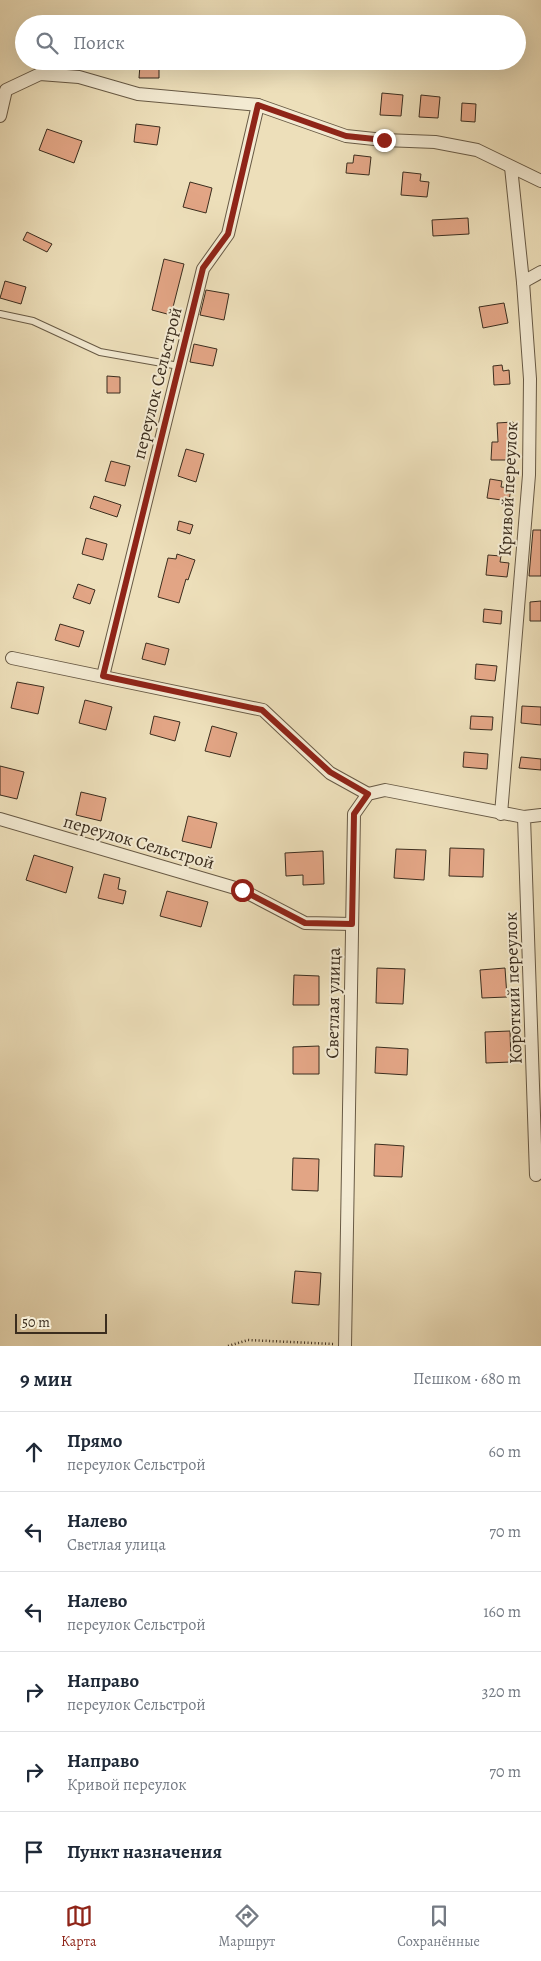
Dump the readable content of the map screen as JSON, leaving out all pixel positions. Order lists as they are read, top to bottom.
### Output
{
  "streets": {
    "street": [
      "переулок Сельстрой",
      "Кривой переулок",
      "Короткий переулок",
      "Светлая улица"
    ]
  },
  "crossings": [
    ["переулок Сельстрой", "Светлая улица"]
  ],
  "scale_bar": "50 m",
  "page": {
    "search": "Поиск",
    "scale": "50 m",
    "heading": ["9 мин", "Пешком · 680 m"],
    "list": [
      ["Прямо", "переулок Сельстрой", "60 m"],
      ["Налево", "Светлая улица", "70 m"],
      ["Налево", "переулок Сельстрой", "160 m"],
      ["Направо", "переулок Сельстрой", "320 m"],
      ["Направо", "Кривой переулок", "70 m"],
      "Пункт назначения"
    ],
    "nav": ["Карта", "Маршрут", "Сохранённые"]
  }
}
